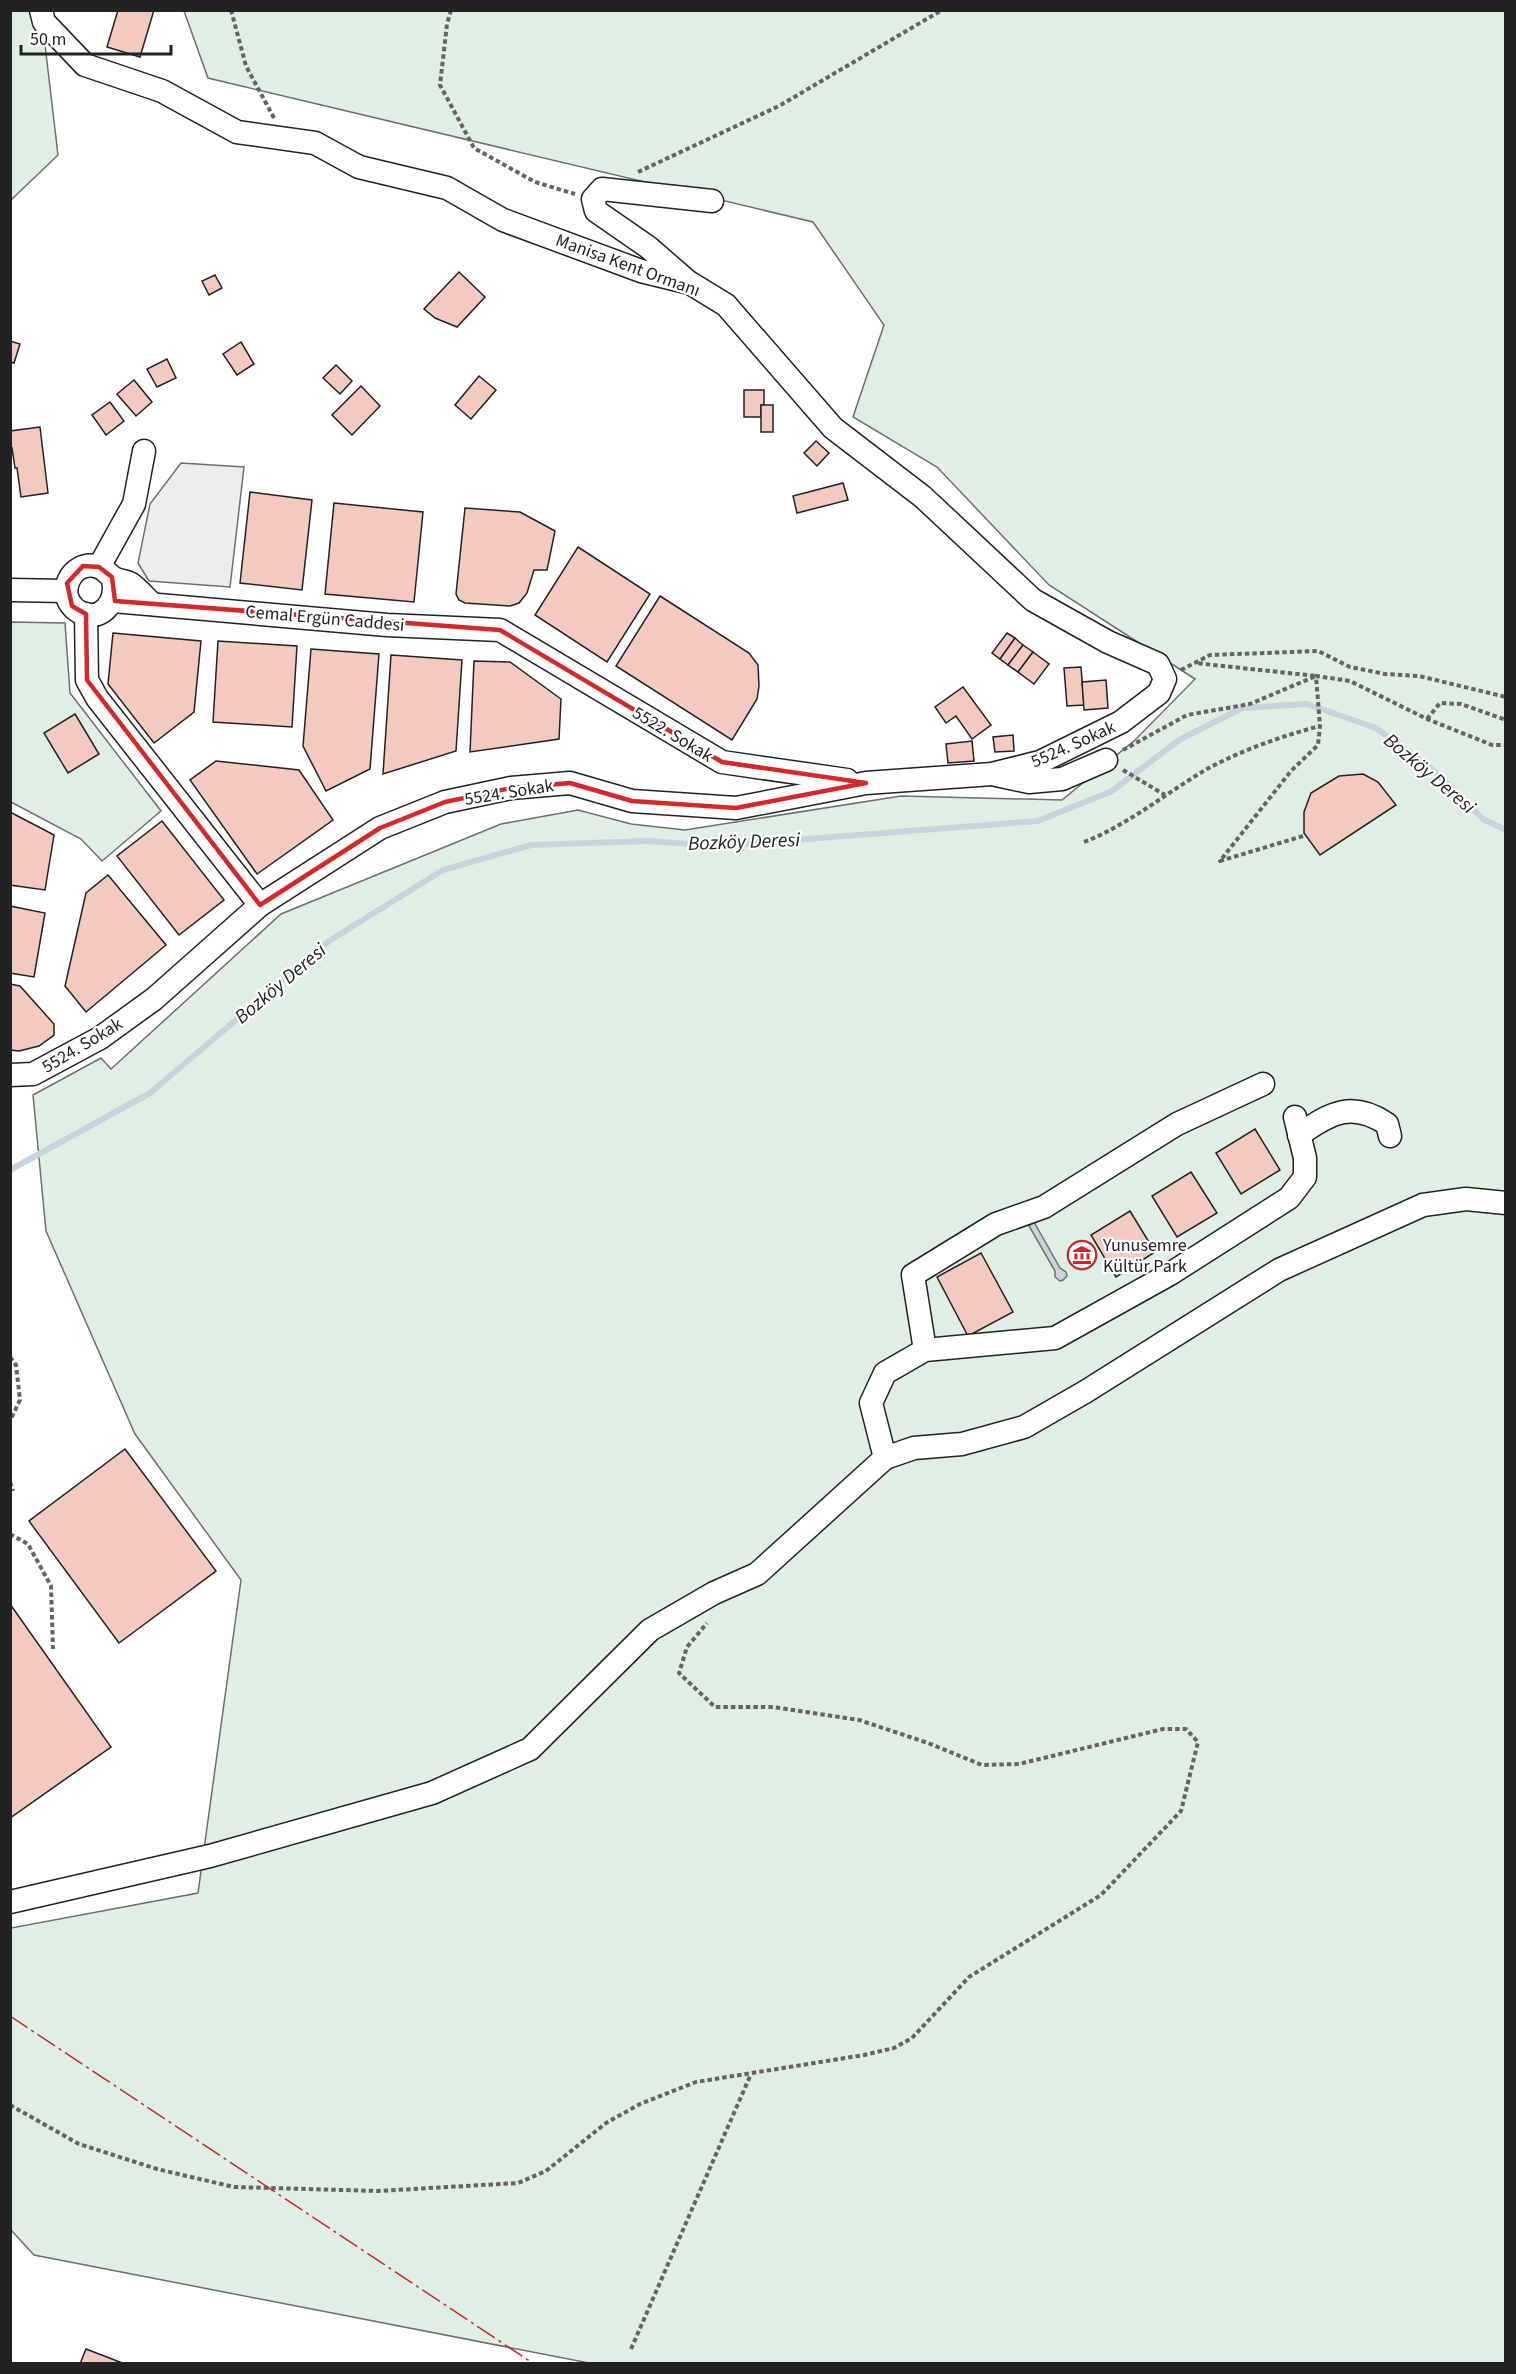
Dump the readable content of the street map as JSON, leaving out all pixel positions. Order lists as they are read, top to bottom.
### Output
{
  "streets": {
    "street": [
      "Manisa Kent Ormanı",
      "Cemal Ergün Caddesi",
      "5522. Sokak",
      "5524. Sokak"
    ]
  },
  "crossings": [
    ["Manisa Kent Ormanı", "5524. Sokak"],
    ["Cemal Ergün Caddesi", "5522. Sokak"],
    ["5522. Sokak", "5524. Sokak"]
  ],
  "water": ["Bozköy Deresi"],
  "places": {
    "museum": ["Yunusemre Kültür Park"]
  },
  "scale_bar": "50 m"
}
